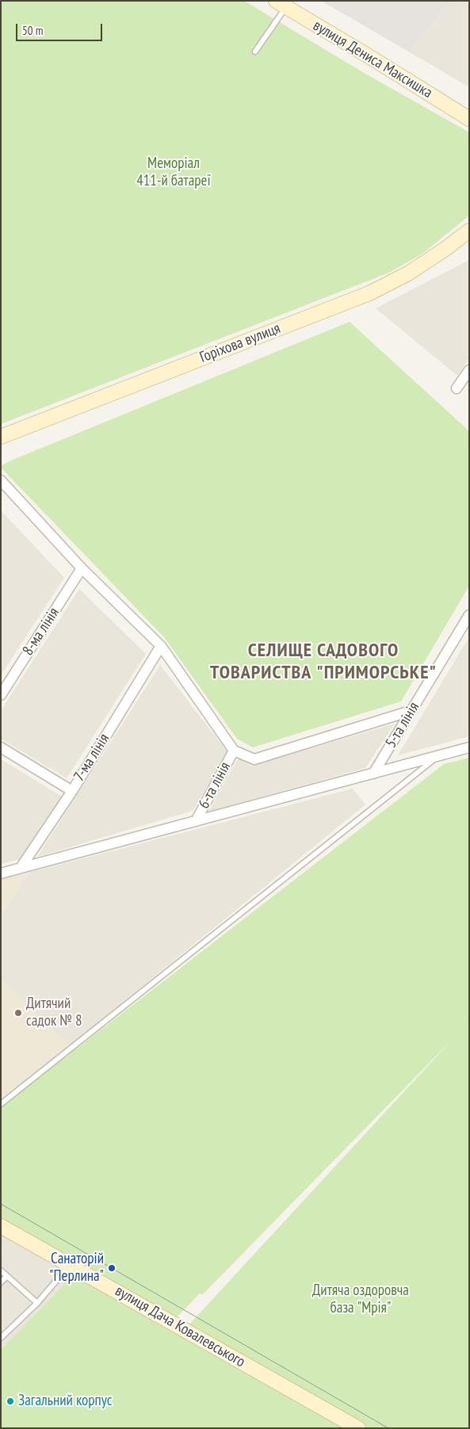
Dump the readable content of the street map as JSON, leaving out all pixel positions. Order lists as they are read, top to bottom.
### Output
{
  "streets": {
    "street": [
      "вулиця Дениса Максишка",
      "Горіхова вулиця",
      "8-ма лінія",
      "5-та лінія",
      "7-ма лінія",
      "6-та лінія",
      "вулиця Дача Ковалевського"
    ]
  },
  "districts": ["СЕЛИЩЕ САДОВОГО ТОВАРИСТВА \"ПРИМОРСЬКЕ\""],
  "parks": ["Меморіал 411-й батареї", "Дитяча оздоровча база \"Мрія\""],
  "places": ["Дитячий садок № 8", "Санаторій \"Перлина\"", "Загальний корпус"],
  "scale_bar": "50 m"
}
